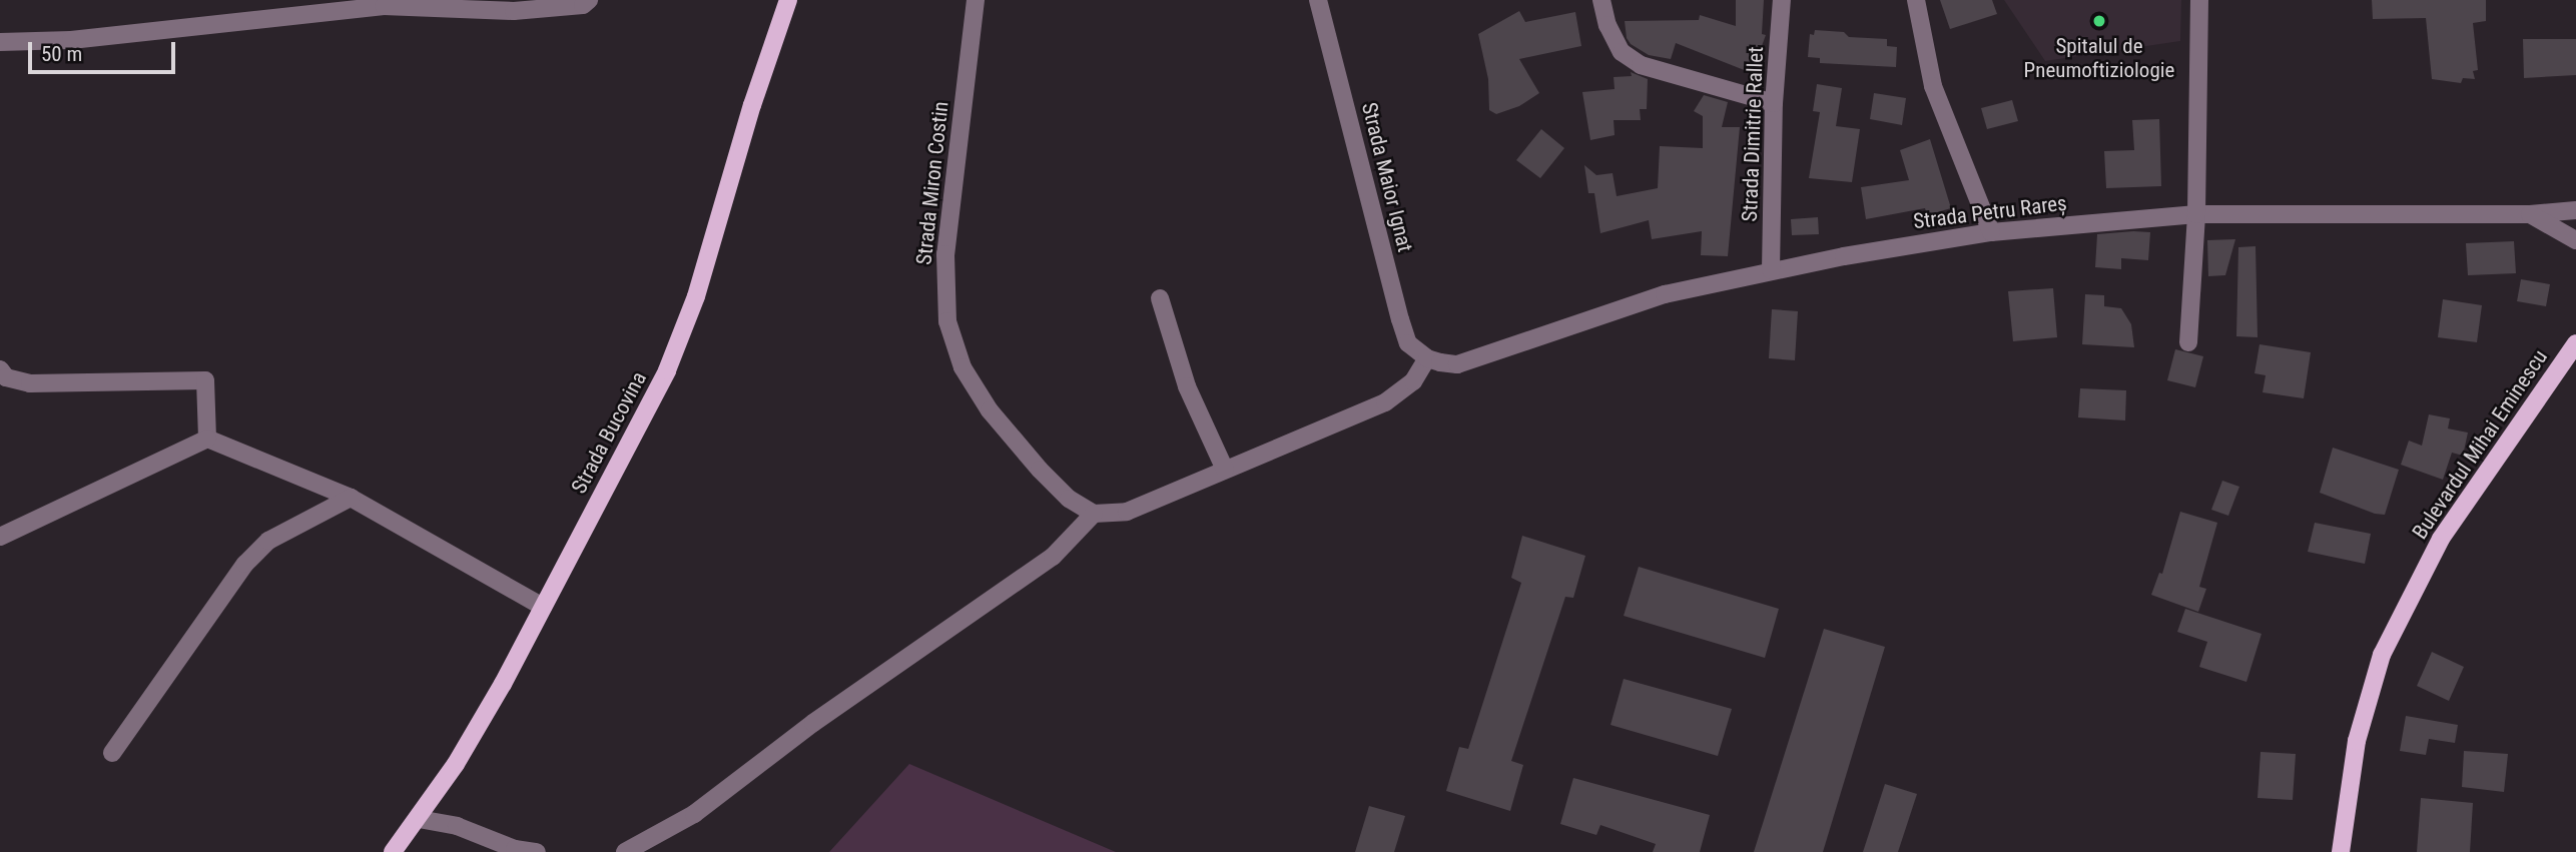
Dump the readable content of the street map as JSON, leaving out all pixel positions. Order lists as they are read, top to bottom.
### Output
{
  "streets": {
    "main road": ["Strada Bucovina", "Bulevardul Mihai Eminescu"],
    "street": [
      "Strada Dimitrie Rallet",
      "Strada Maior Ignat",
      "Strada Miron Costin",
      "Strada Petru Rareș"
    ]
  },
  "crossings": [
    ["Strada Dimitrie Rallet", "Strada Petru Rareș"],
    ["Strada Maior Ignat", "Strada Petru Rareș"]
  ],
  "places": ["Spitalul de Pneumoftiziologie"],
  "scale_bar": "50 m"
}
